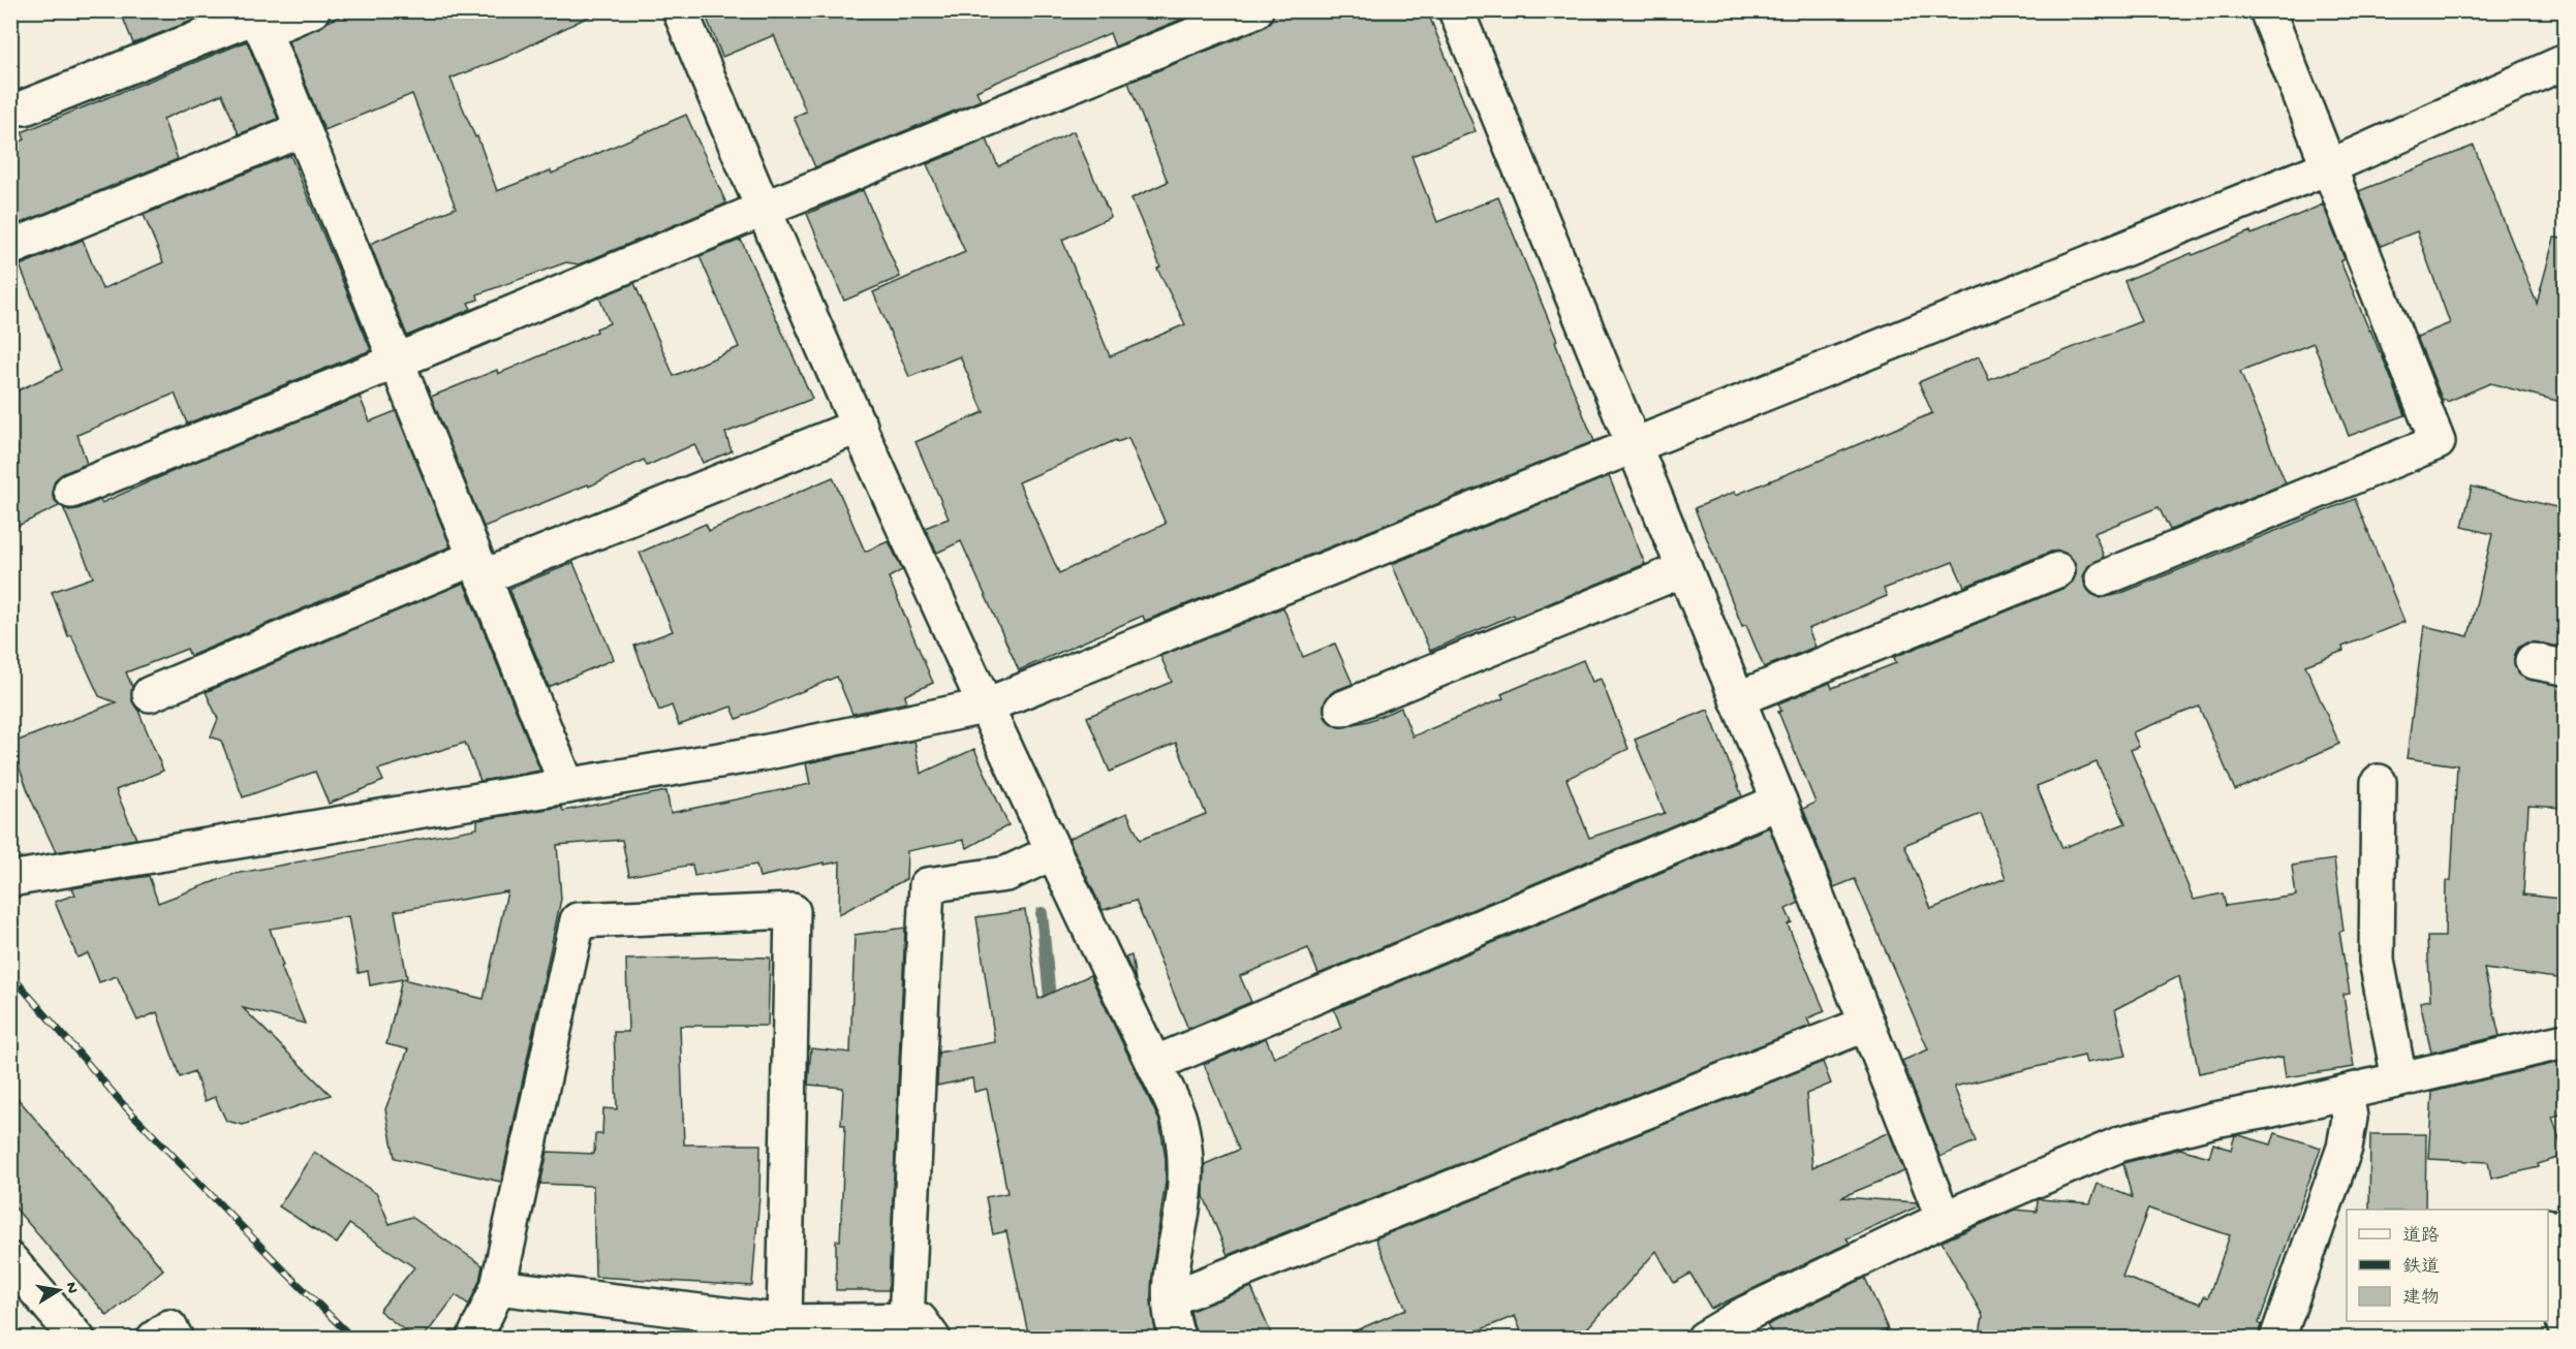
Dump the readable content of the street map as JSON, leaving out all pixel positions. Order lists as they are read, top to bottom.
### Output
{
  "legend": ["道路", "鉄道", "建物"],
  "north": "right"
}
